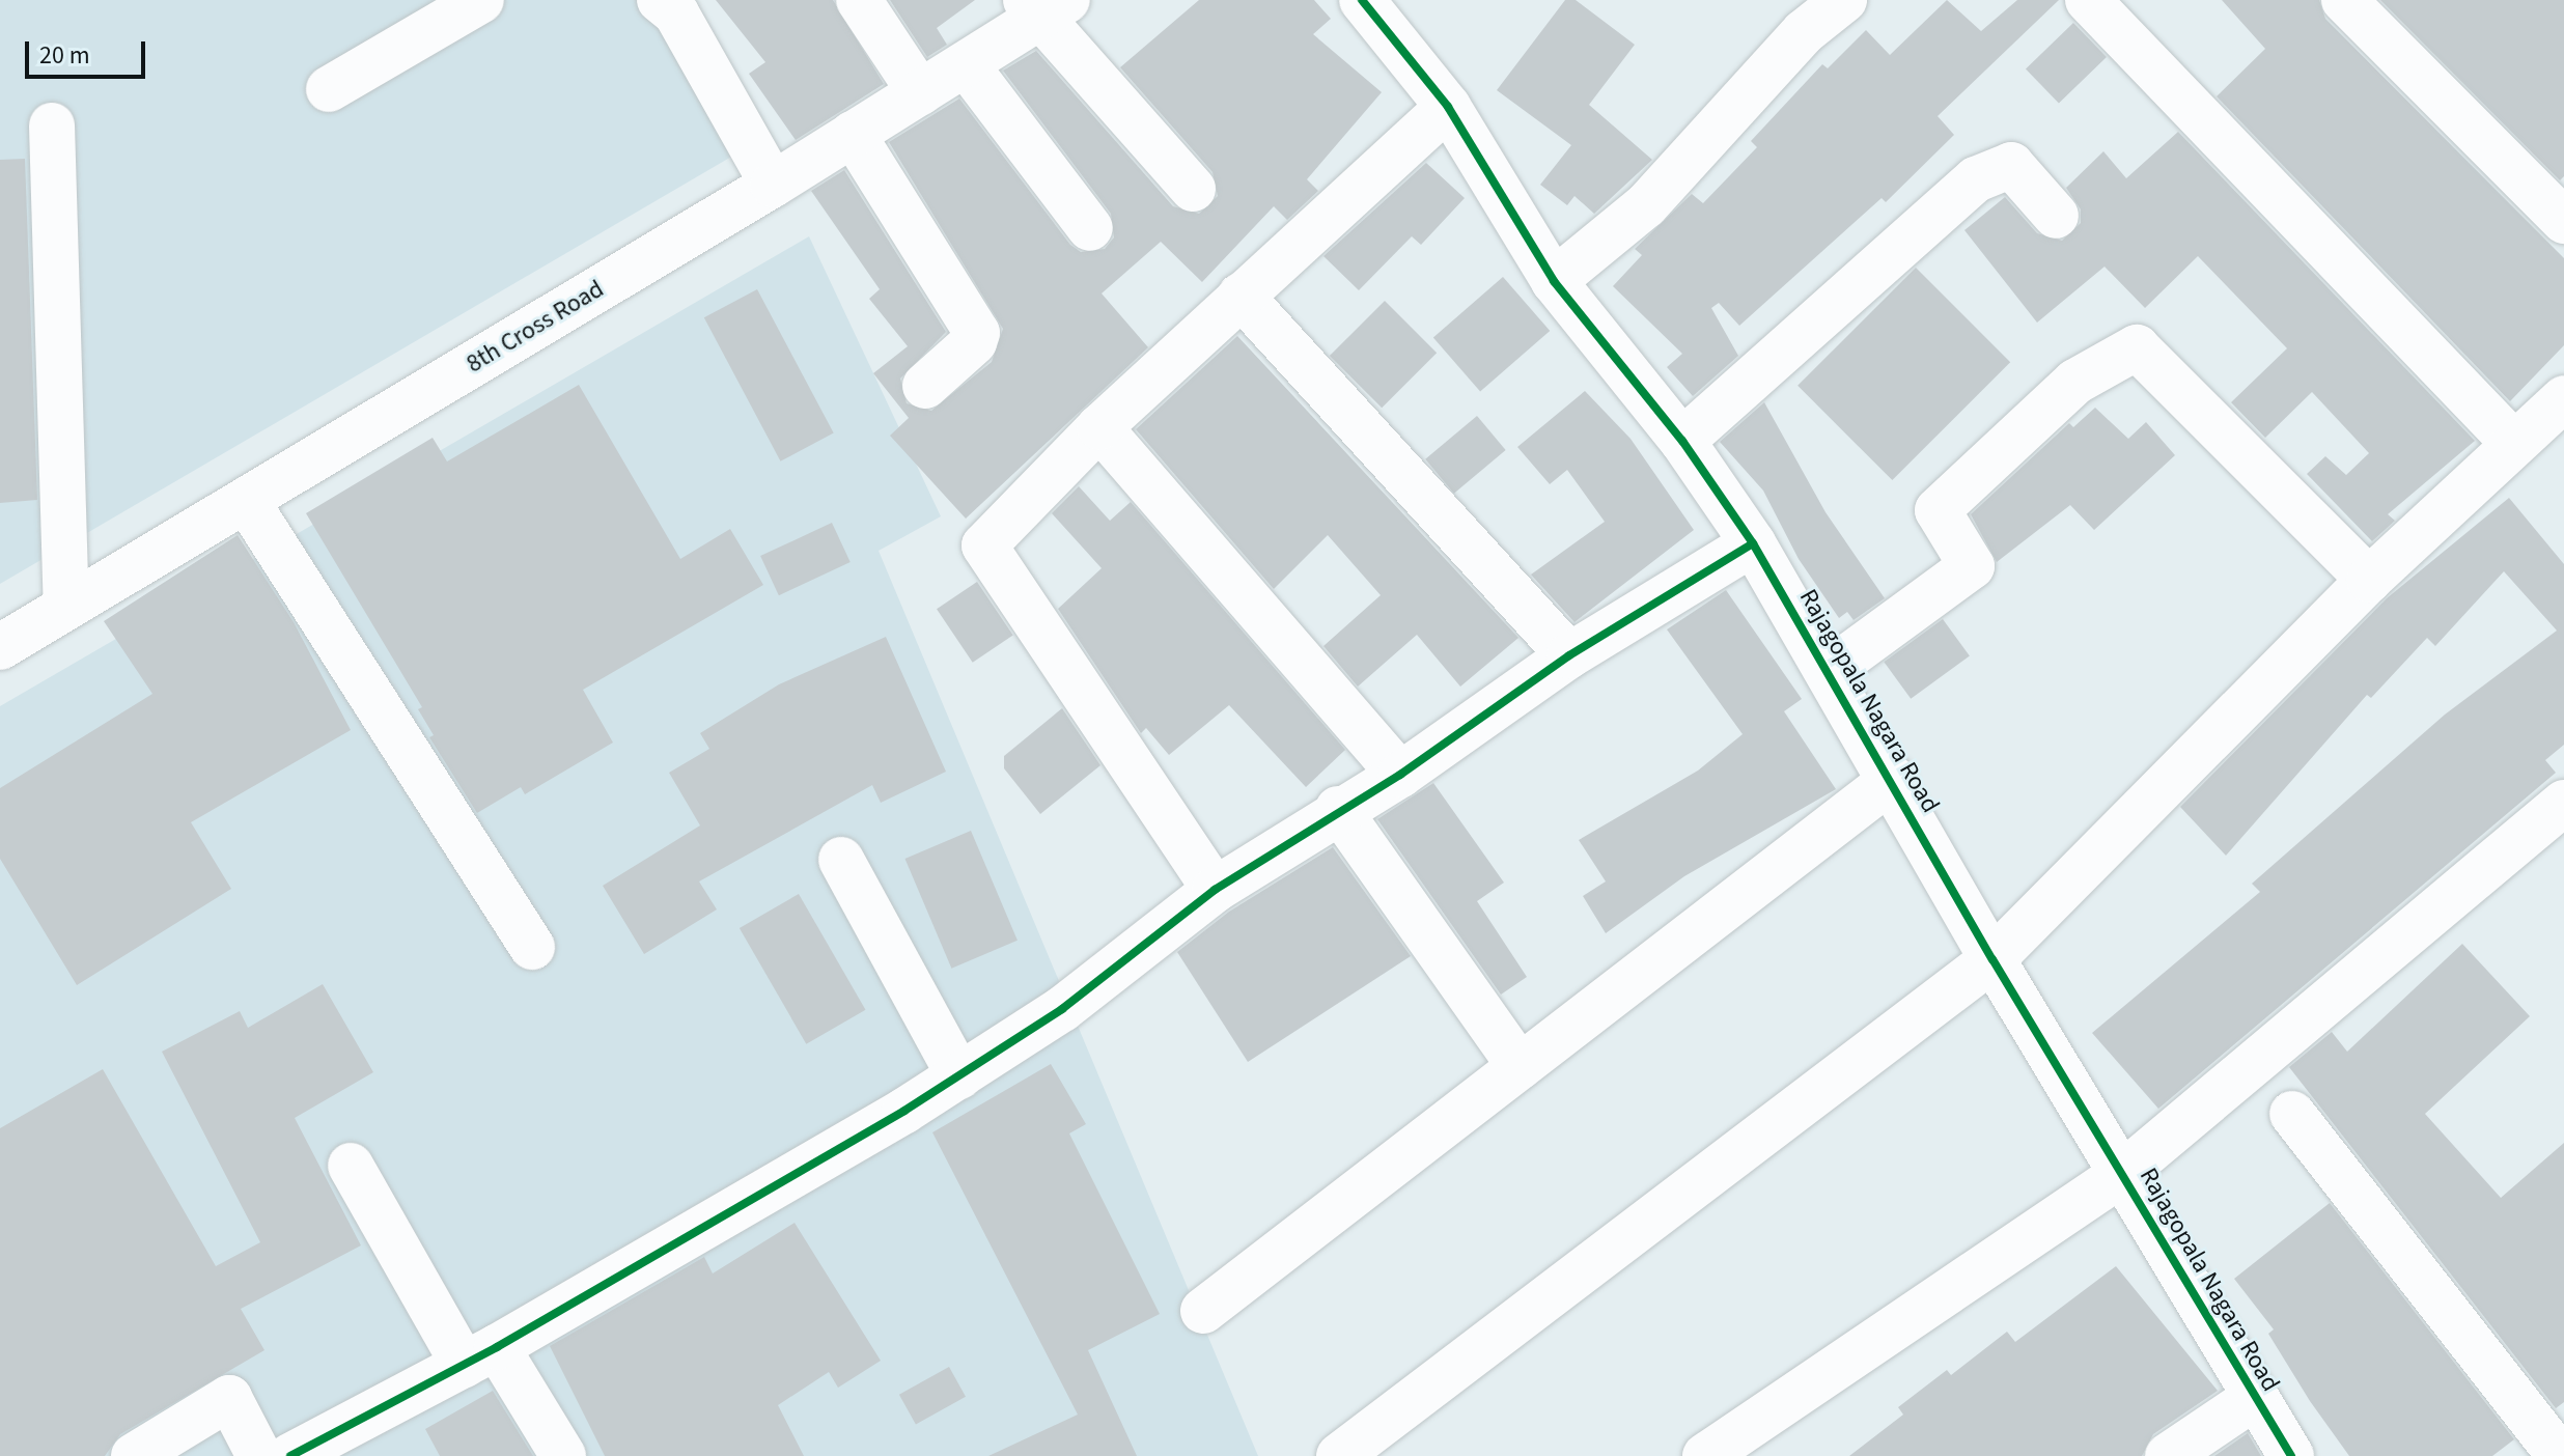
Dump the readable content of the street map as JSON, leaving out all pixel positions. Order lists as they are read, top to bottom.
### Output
{
  "streets": {
    "street": ["8th Cross Road", "Rajagopala Nagara Road"]
  },
  "scale_bar": "20 m"
}
